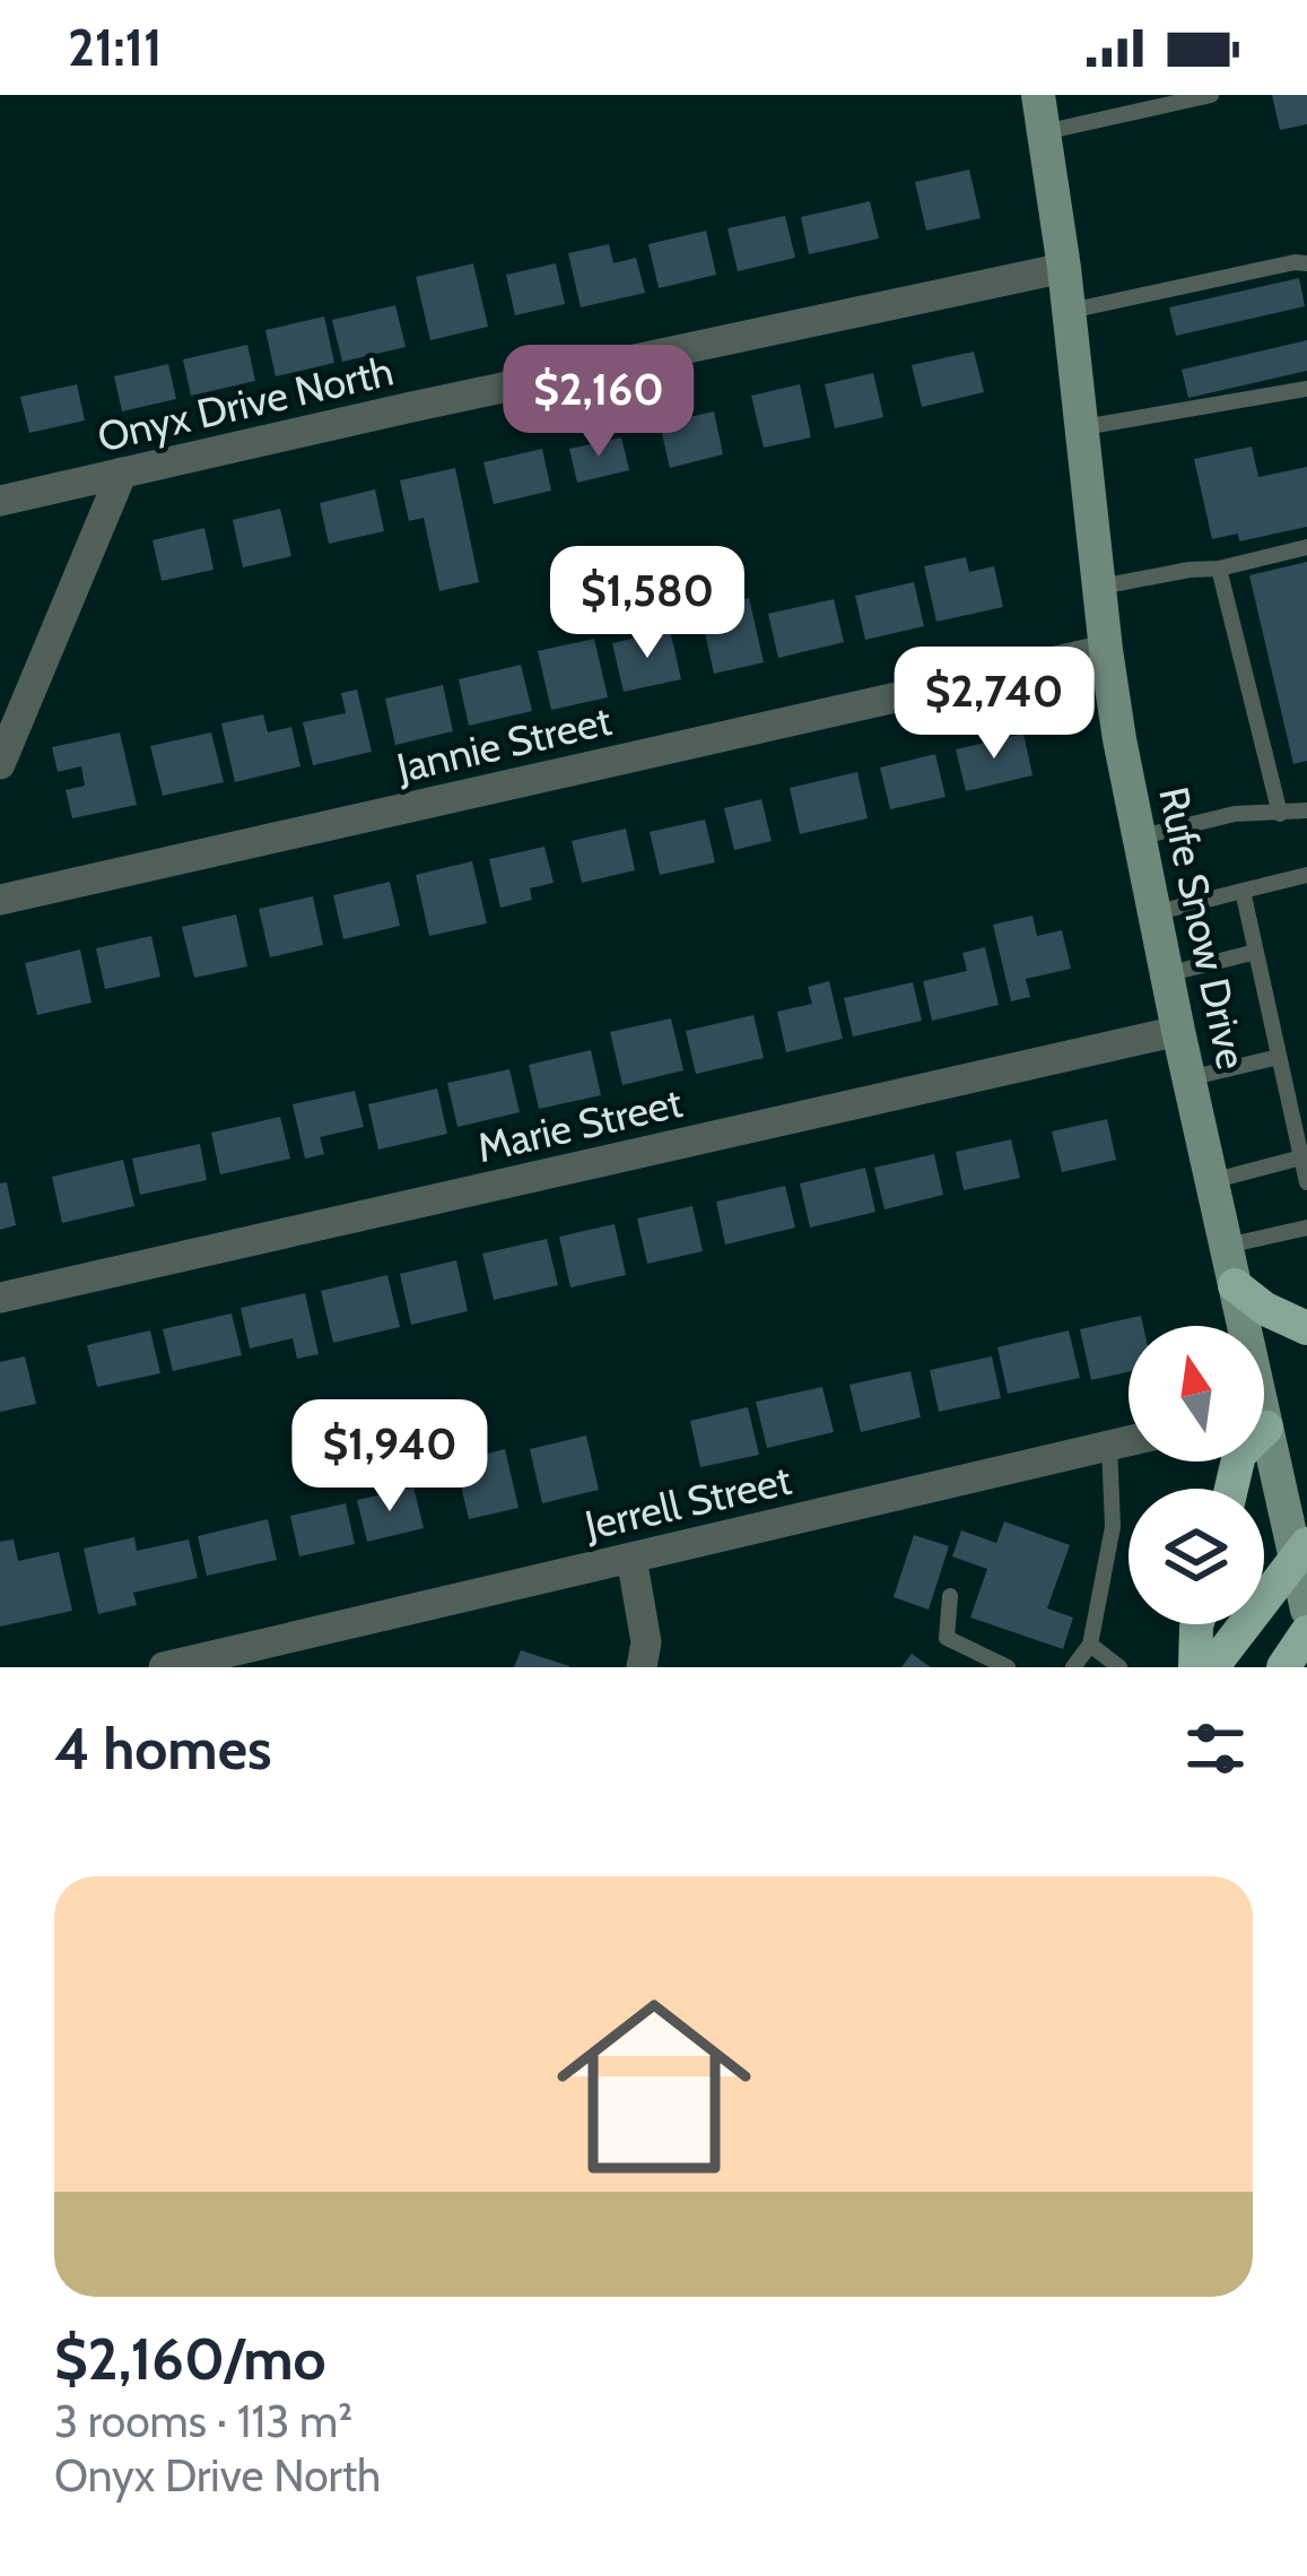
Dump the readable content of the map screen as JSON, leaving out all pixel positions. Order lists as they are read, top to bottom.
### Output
{
  "streets": {
    "main road": ["Rufe Snow Drive"],
    "street": [
      "Onyx Drive North",
      "Jannie Street",
      "Marie Street",
      "Jerrell Street"
    ]
  },
  "crossings": [
    ["Onyx Drive North", "Rufe Snow Drive"],
    ["Jannie Street", "Rufe Snow Drive"],
    ["Rufe Snow Drive", "Marie Street"]
  ],
  "north": "top",
  "page": {
    "status": "21:11",
    "price": [
      "$2,160",
      "$1,580",
      "$2,740",
      "$1,940"
    ],
    "heading": "4 homes",
    "list": [
      {
        "name": "$2,160/mo",
        "note": "3 rooms · 113 m² · Onyx Drive North"
      }
    ]
  }
}
